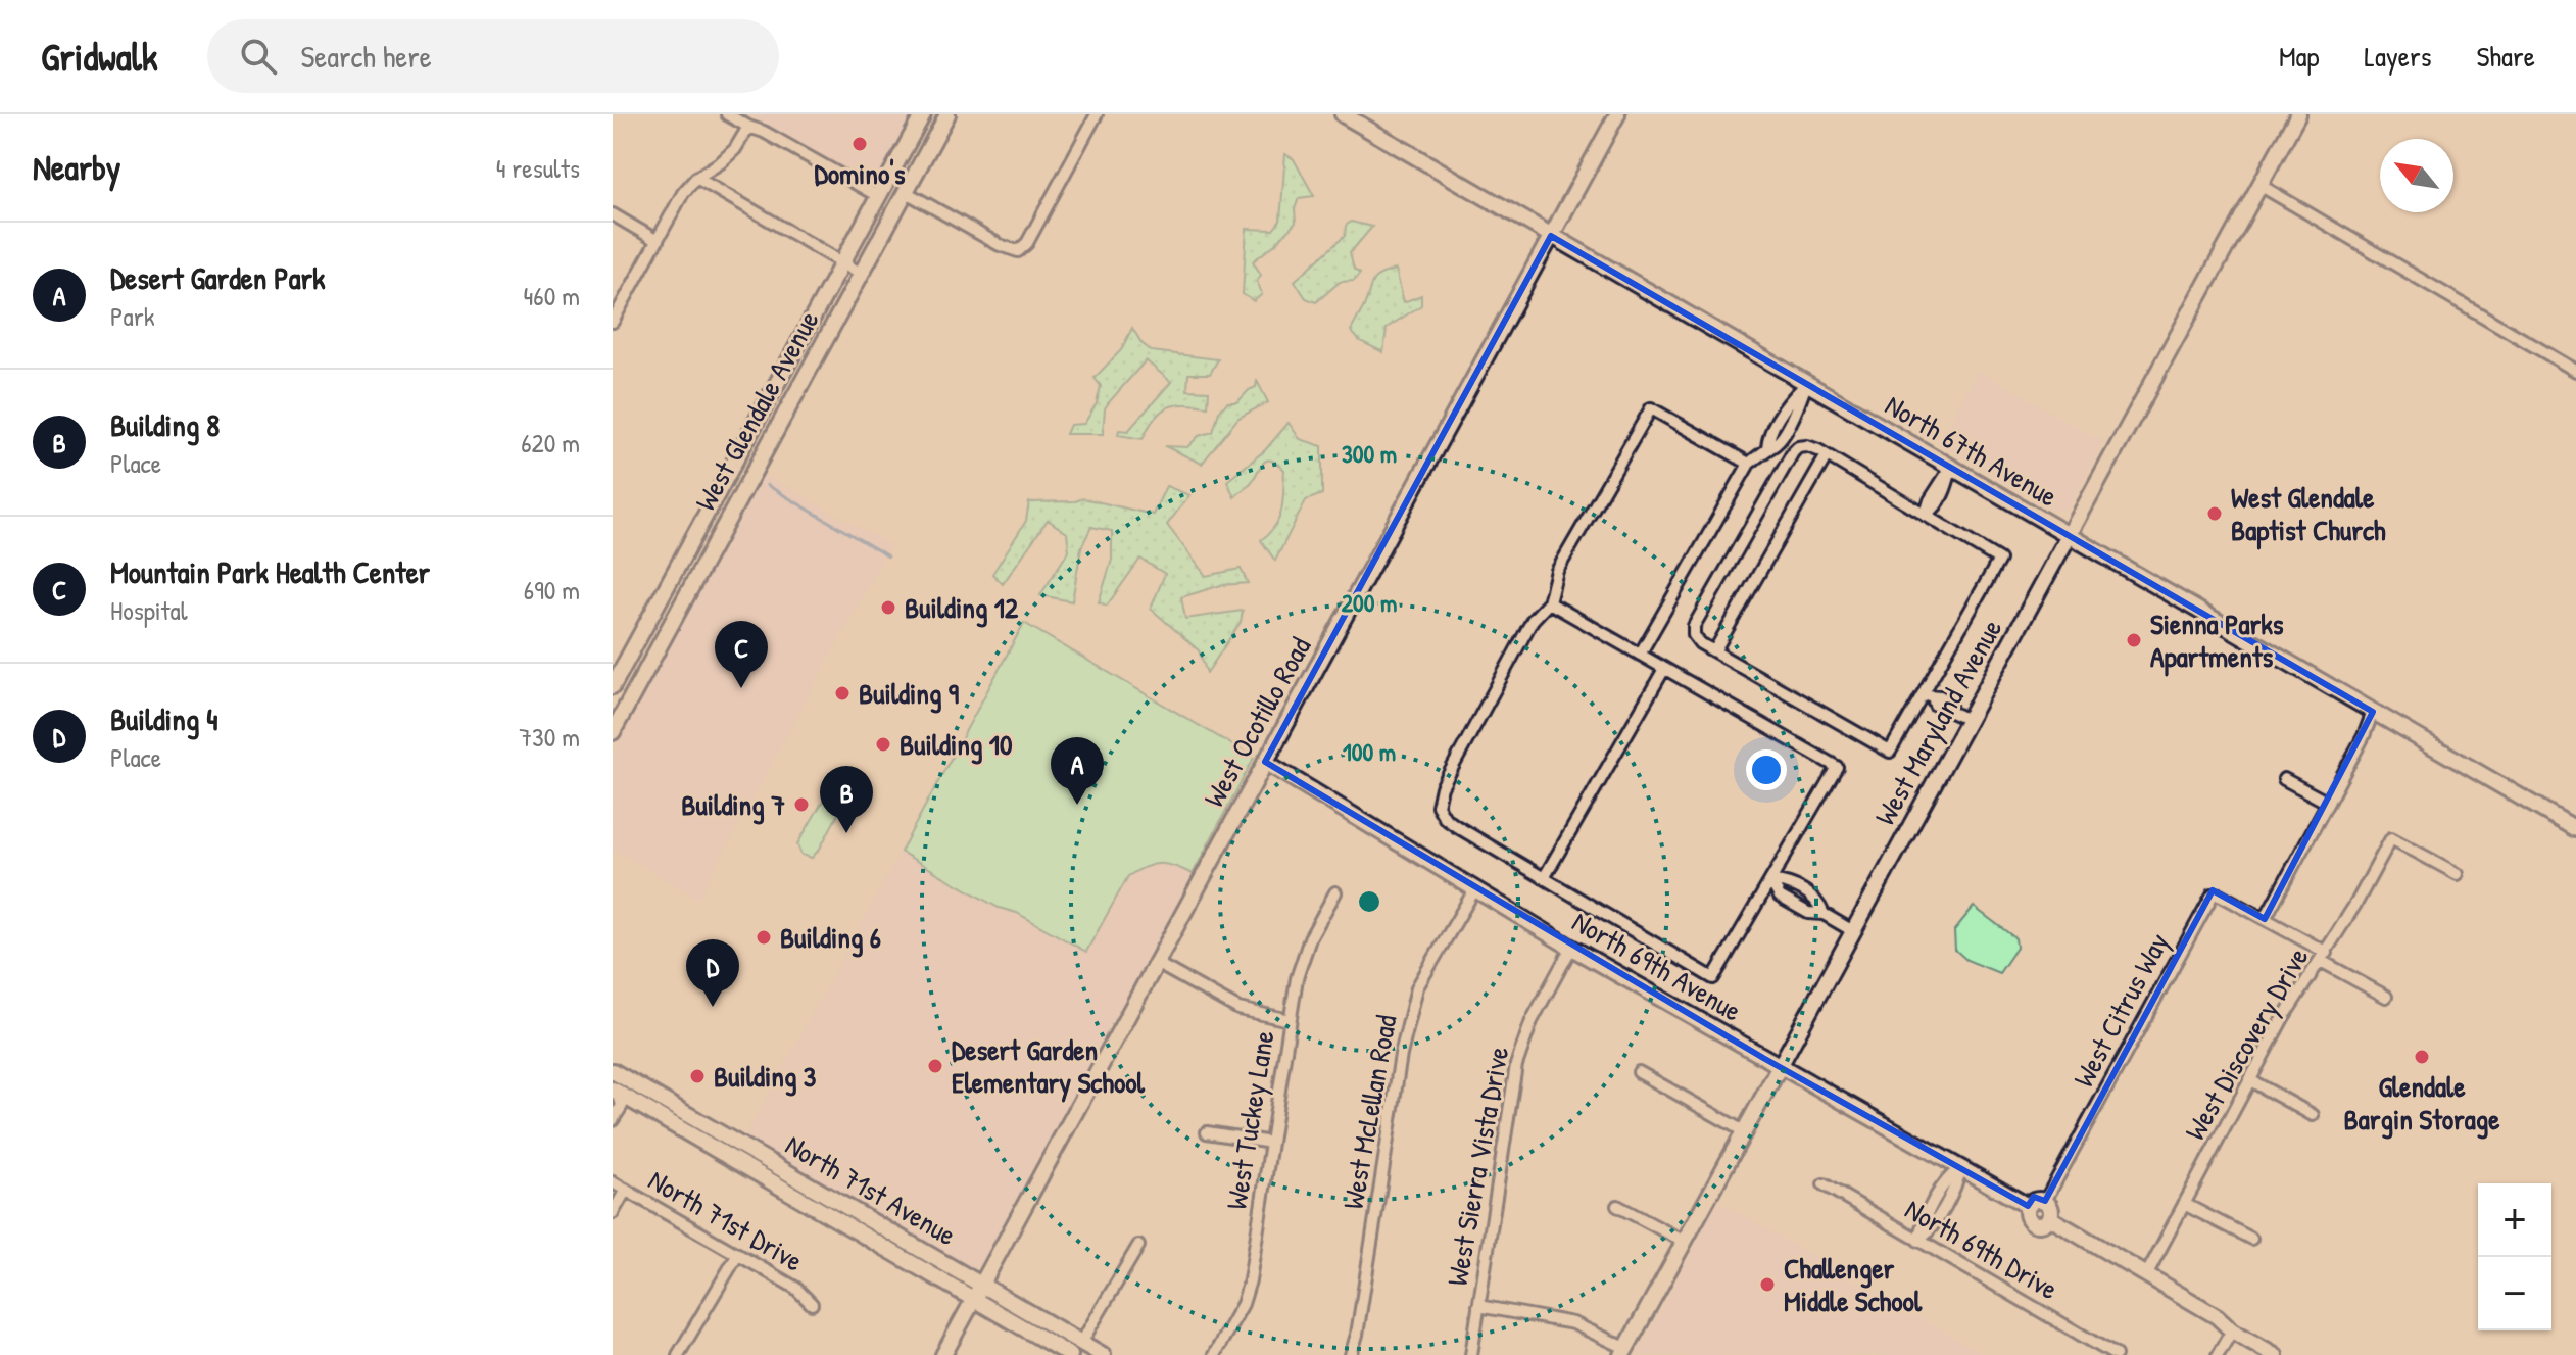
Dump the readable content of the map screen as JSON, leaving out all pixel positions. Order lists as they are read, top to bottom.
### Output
{
  "streets": {
    "street": [
      "West Glendale Avenue",
      "North 67th Avenue",
      "West Ocotillo Road",
      "West Maryland Avenue",
      "North 69th Avenue",
      "West Citrus Way",
      "West Discovery Drive",
      "West McLellan Road",
      "West Tuckey Lane",
      "West Sierra Vista Drive",
      "North 71st Avenue",
      "North 71st Drive",
      "North 69th Drive"
    ]
  },
  "crossings": [
    ["North 67th Avenue", "West Ocotillo Road"],
    ["North 67th Avenue", "West Maryland Avenue"],
    ["West Ocotillo Road", "North 69th Avenue"],
    ["West Ocotillo Road", "North 71st Avenue"],
    ["West Maryland Avenue", "North 69th Avenue"],
    ["North 69th Avenue", "West Citrus Way"],
    ["North 69th Avenue", "West Discovery Drive"],
    ["North 69th Avenue", "West McLellan Road"],
    ["North 69th Avenue", "West Sierra Vista Drive"],
    ["West Citrus Way", "West Discovery Drive"]
  ],
  "places": [
    "Domino's",
    "West Glendale Baptist Church",
    "Building 12",
    "Sienna Parks Apartments",
    "Building 9",
    "Building 10",
    "Building 7",
    "Building 6",
    "Glendale Bargin Storage",
    "Desert Garden Elementary School",
    "Building 3",
    "Challenger Middle School"
  ],
  "north": "top left",
  "page": {
    "header": "Gridwalk",
    "search": "Search here",
    "nav": ["Map", "Layers", "Share"],
    "heading": ["Nearby", "4 results"],
    "list": [
      {
        "mark": "A",
        "name": "Desert Garden Park",
        "note": "Park",
        "value": "460 m"
      },
      {
        "mark": "B",
        "name": "Building 8",
        "note": "Place",
        "value": "620 m"
      },
      {
        "mark": "C",
        "name": "Mountain Park Health Center",
        "note": "Hospital",
        "value": "690 m"
      },
      {
        "mark": "D",
        "name": "Building 4",
        "note": "Place",
        "value": "730 m"
      }
    ],
    "pins": [
      "C",
      "A",
      "B",
      "D"
    ],
    "map_buttons": ["+", "−"]
  },
  "rings": ["300 m", "200 m", "100 m"]
}
